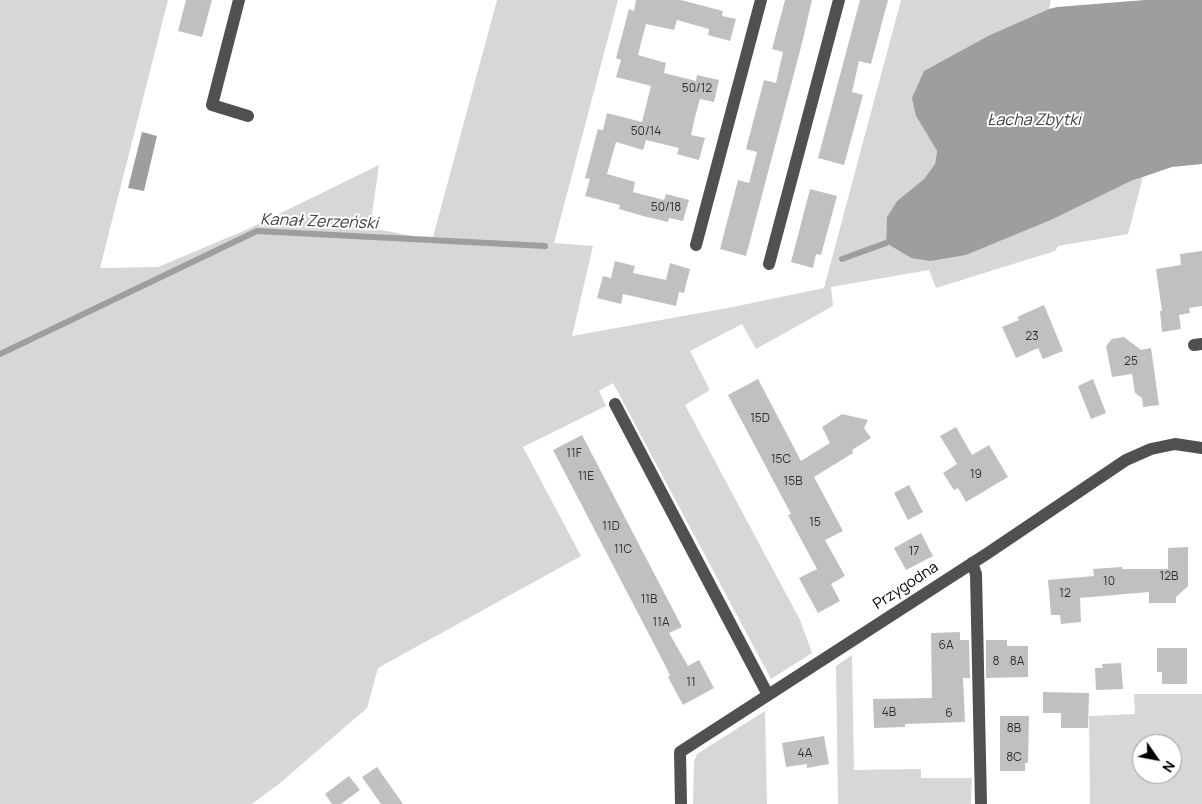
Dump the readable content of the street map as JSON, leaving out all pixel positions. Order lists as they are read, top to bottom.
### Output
{
  "streets": {
    "street": ["Przygodna"]
  },
  "water": ["Łacha Zbytki", "Kanał Zerzeński"],
  "house_numbers": [
    "50/12",
    "50/14",
    "50/18",
    "23",
    "25",
    "15D",
    "11F",
    "15C",
    "19",
    "11E",
    "15B",
    "15",
    "11D",
    "11C",
    "17",
    "12B",
    "10",
    "12",
    "11B",
    "11A",
    "6A",
    "8",
    "8A",
    "11",
    "4B",
    "6",
    "8B",
    "4A",
    "8C"
  ],
  "north": "bottom right"
}
